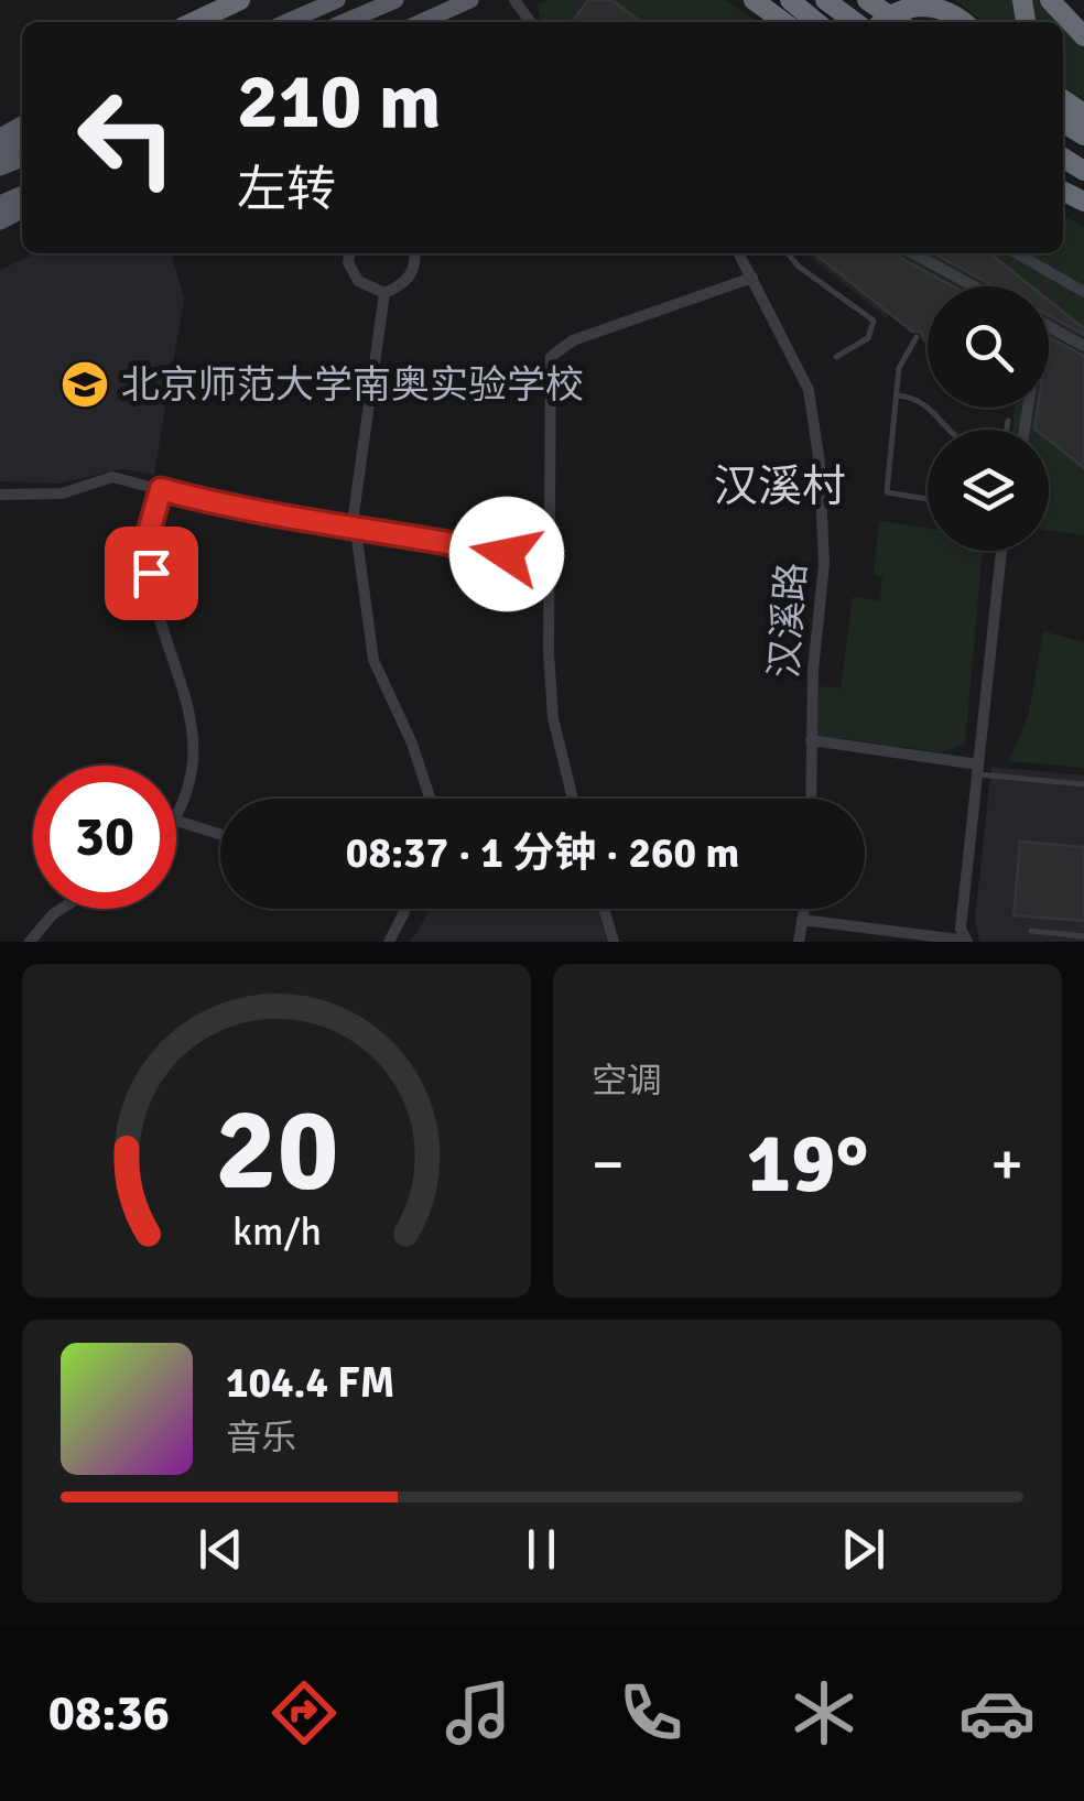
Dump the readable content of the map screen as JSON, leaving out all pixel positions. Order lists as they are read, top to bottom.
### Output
{
  "streets": {
    "street": ["汉溪路"]
  },
  "districts": ["汉溪村"],
  "places": {
    "school or university": ["北京师范大学南奥实验学校"]
  },
  "page": {
    "turn": ["210 m", "左转"],
    "limit": "30",
    "trip": "08:37 · 1 分钟 · 260 m",
    "tile": "空调",
    "heat": ["−", "19°", "+"],
    "song": ["104.4 FM", "音乐"],
    "tabs": "08:36",
    "gauge": ["20", "km/h"]
  }
}
